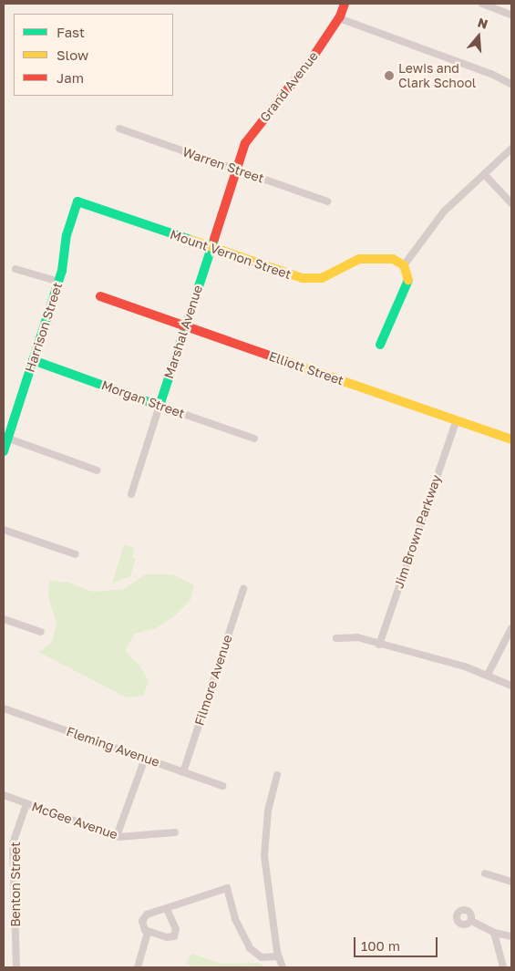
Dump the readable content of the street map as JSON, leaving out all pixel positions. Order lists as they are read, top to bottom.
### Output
{
  "streets": {
    "street": [
      "Grand Avenue",
      "Warren Street",
      "Mount Vernon Street",
      "Harrison Street",
      "Marshal Avenue",
      "Elliott Street",
      "Morgan Street",
      "Jim Brown Parkway",
      "Filmore Avenue",
      "Fleming Avenue",
      "McGee Avenue",
      "Benton Street"
    ]
  },
  "crossings": [
    ["Grand Avenue", "Warren Street"],
    ["Grand Avenue", "Marshal Avenue"],
    ["Warren Street", "Marshal Avenue"],
    ["Mount Vernon Street", "Harrison Street"],
    ["Mount Vernon Street", "Marshal Avenue"],
    ["Harrison Street", "Morgan Street"],
    ["Marshal Avenue", "Elliott Street"],
    ["Marshal Avenue", "Morgan Street"],
    ["Elliott Street", "Jim Brown Parkway"],
    ["Filmore Avenue", "Fleming Avenue"],
    ["McGee Avenue", "Benton Street"]
  ],
  "places": ["Lewis and Clark School"],
  "legend": ["Fast", "Slow", "Jam"],
  "scale_bar": "100 m",
  "north": "top"
}
